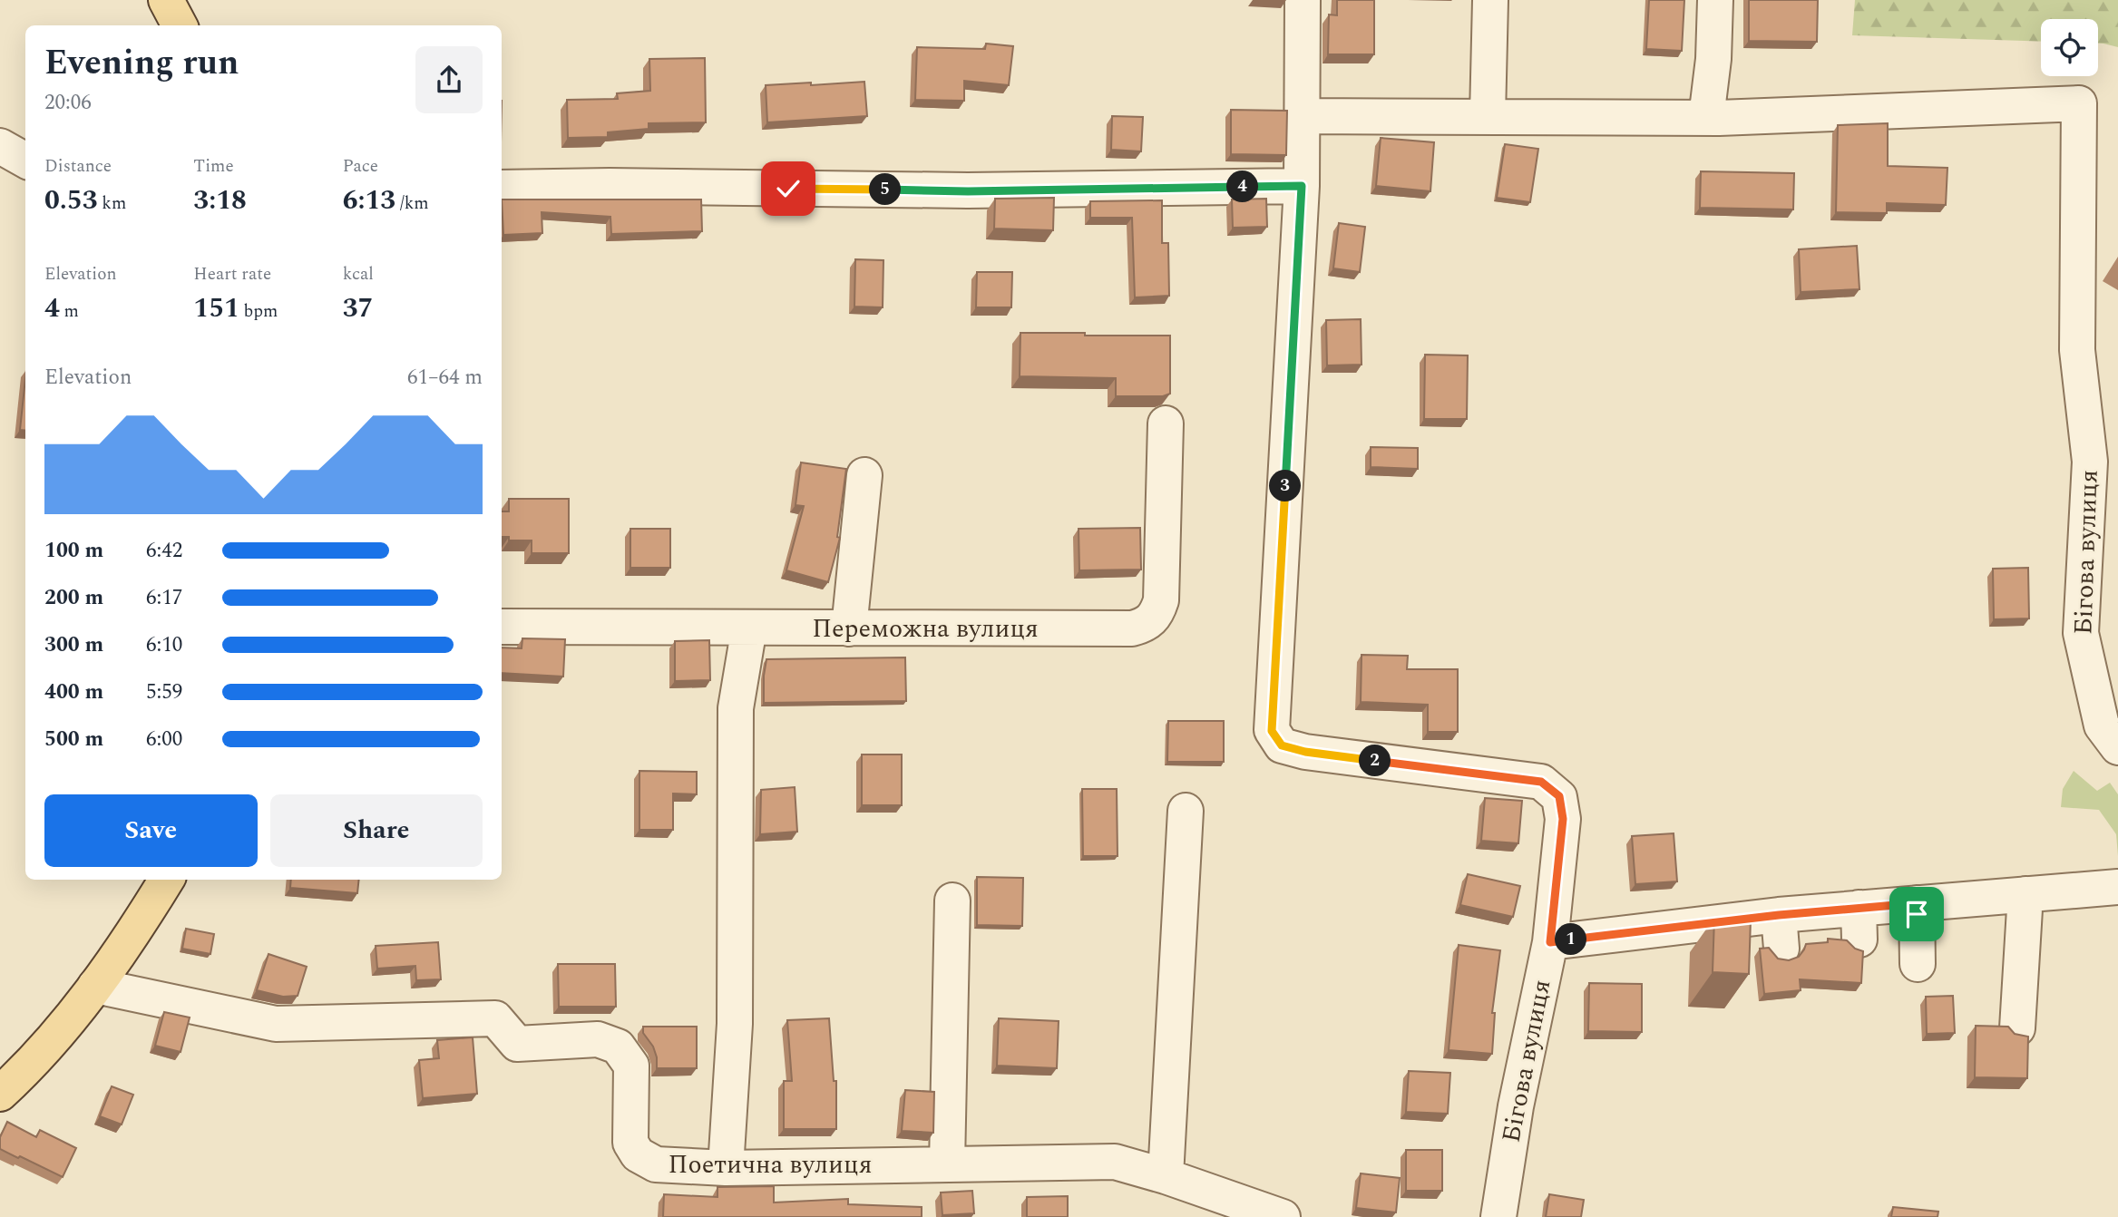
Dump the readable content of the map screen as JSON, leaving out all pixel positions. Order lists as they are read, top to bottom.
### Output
{
  "streets": {
    "street": ["Бігова вулиця", "Переможна вулиця", "Поетична вулиця"]
  },
  "page": {
    "heading": ["Evening run", "20:06"],
    "stats": [
      ["Distance", "0.53 km"],
      ["Time", "3:18"],
      ["Pace", "6:13 /km"],
      ["Elevation", "4 m"],
      ["Heart rate", "151 bpm"],
      ["kcal", "37"]
    ],
    "pins": [
      "4",
      "5",
      "3",
      "2",
      "1"
    ],
    "chart": ["Elevation", "61–64 m"],
    "list": [
      {
        "name": "100 m",
        "note": "6:42"
      },
      {
        "name": "200 m",
        "note": "6:17"
      },
      {
        "name": "300 m",
        "note": "6:10"
      },
      {
        "name": "400 m",
        "note": "5:59"
      },
      {
        "name": "500 m",
        "note": "6:00"
      }
    ],
    "buttons": ["Save", "Share"]
  }
}
